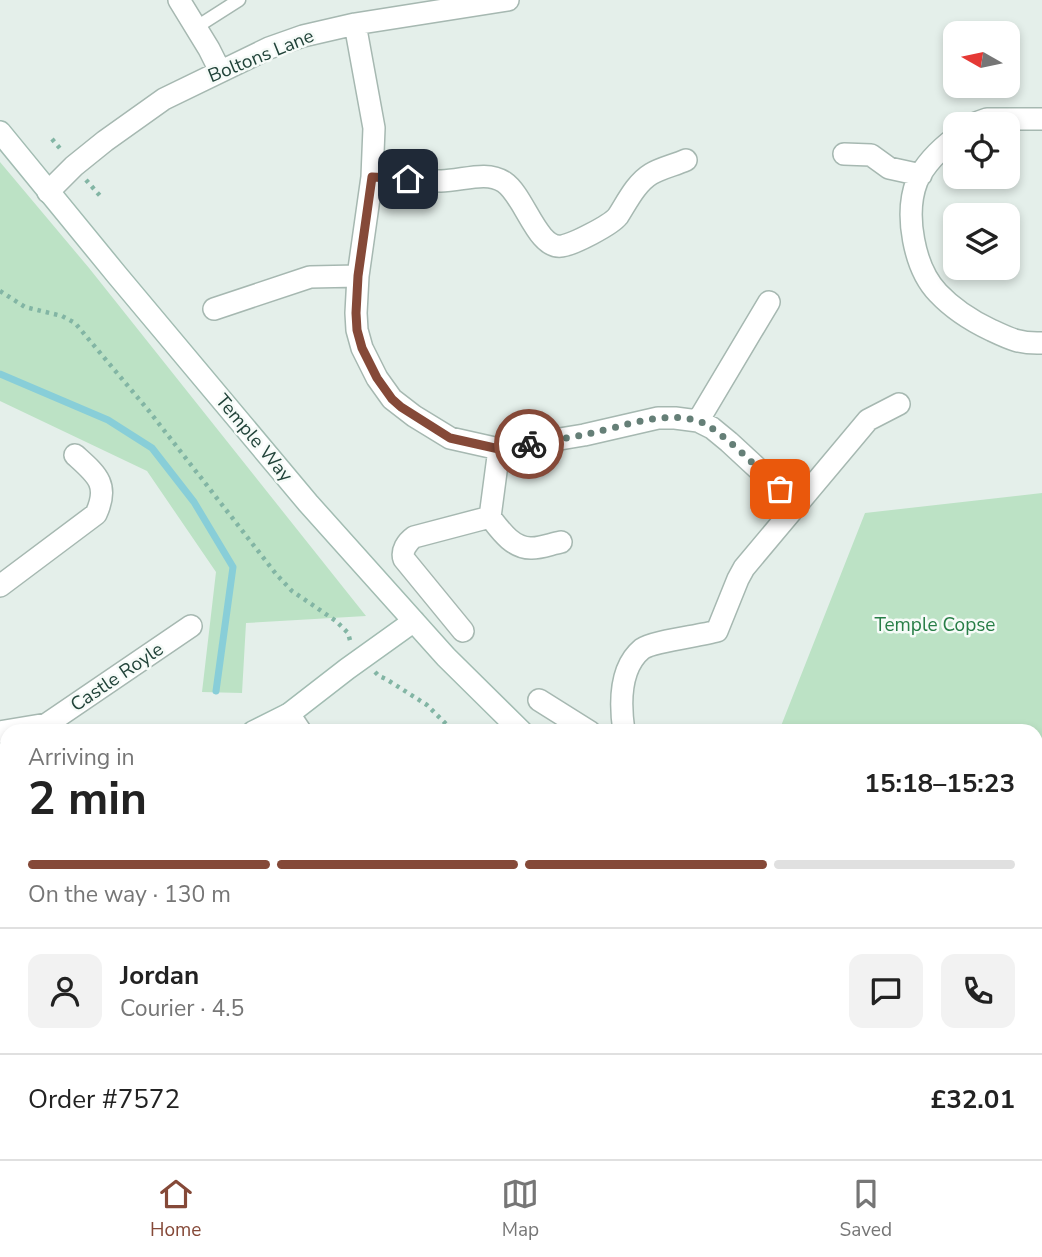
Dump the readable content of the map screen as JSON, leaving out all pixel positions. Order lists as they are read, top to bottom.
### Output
{
  "streets": {
    "street": ["Boltons Lane", "Temple Way", "Castle Royle"]
  },
  "crossings": [
    ["Boltons Lane", "Temple Way"]
  ],
  "parks": ["Temple Copse"],
  "north": "left",
  "page": {
    "heading": ["2 min", "Arriving in", "15:18–15:23"],
    "panel": [
      "Jordan",
      "Courier · 4.5",
      "Order #7572",
      "£32.01"
    ],
    "bar": "On the way · 130 m",
    "tabs": ["Home", "Map", "Saved"]
  }
}
